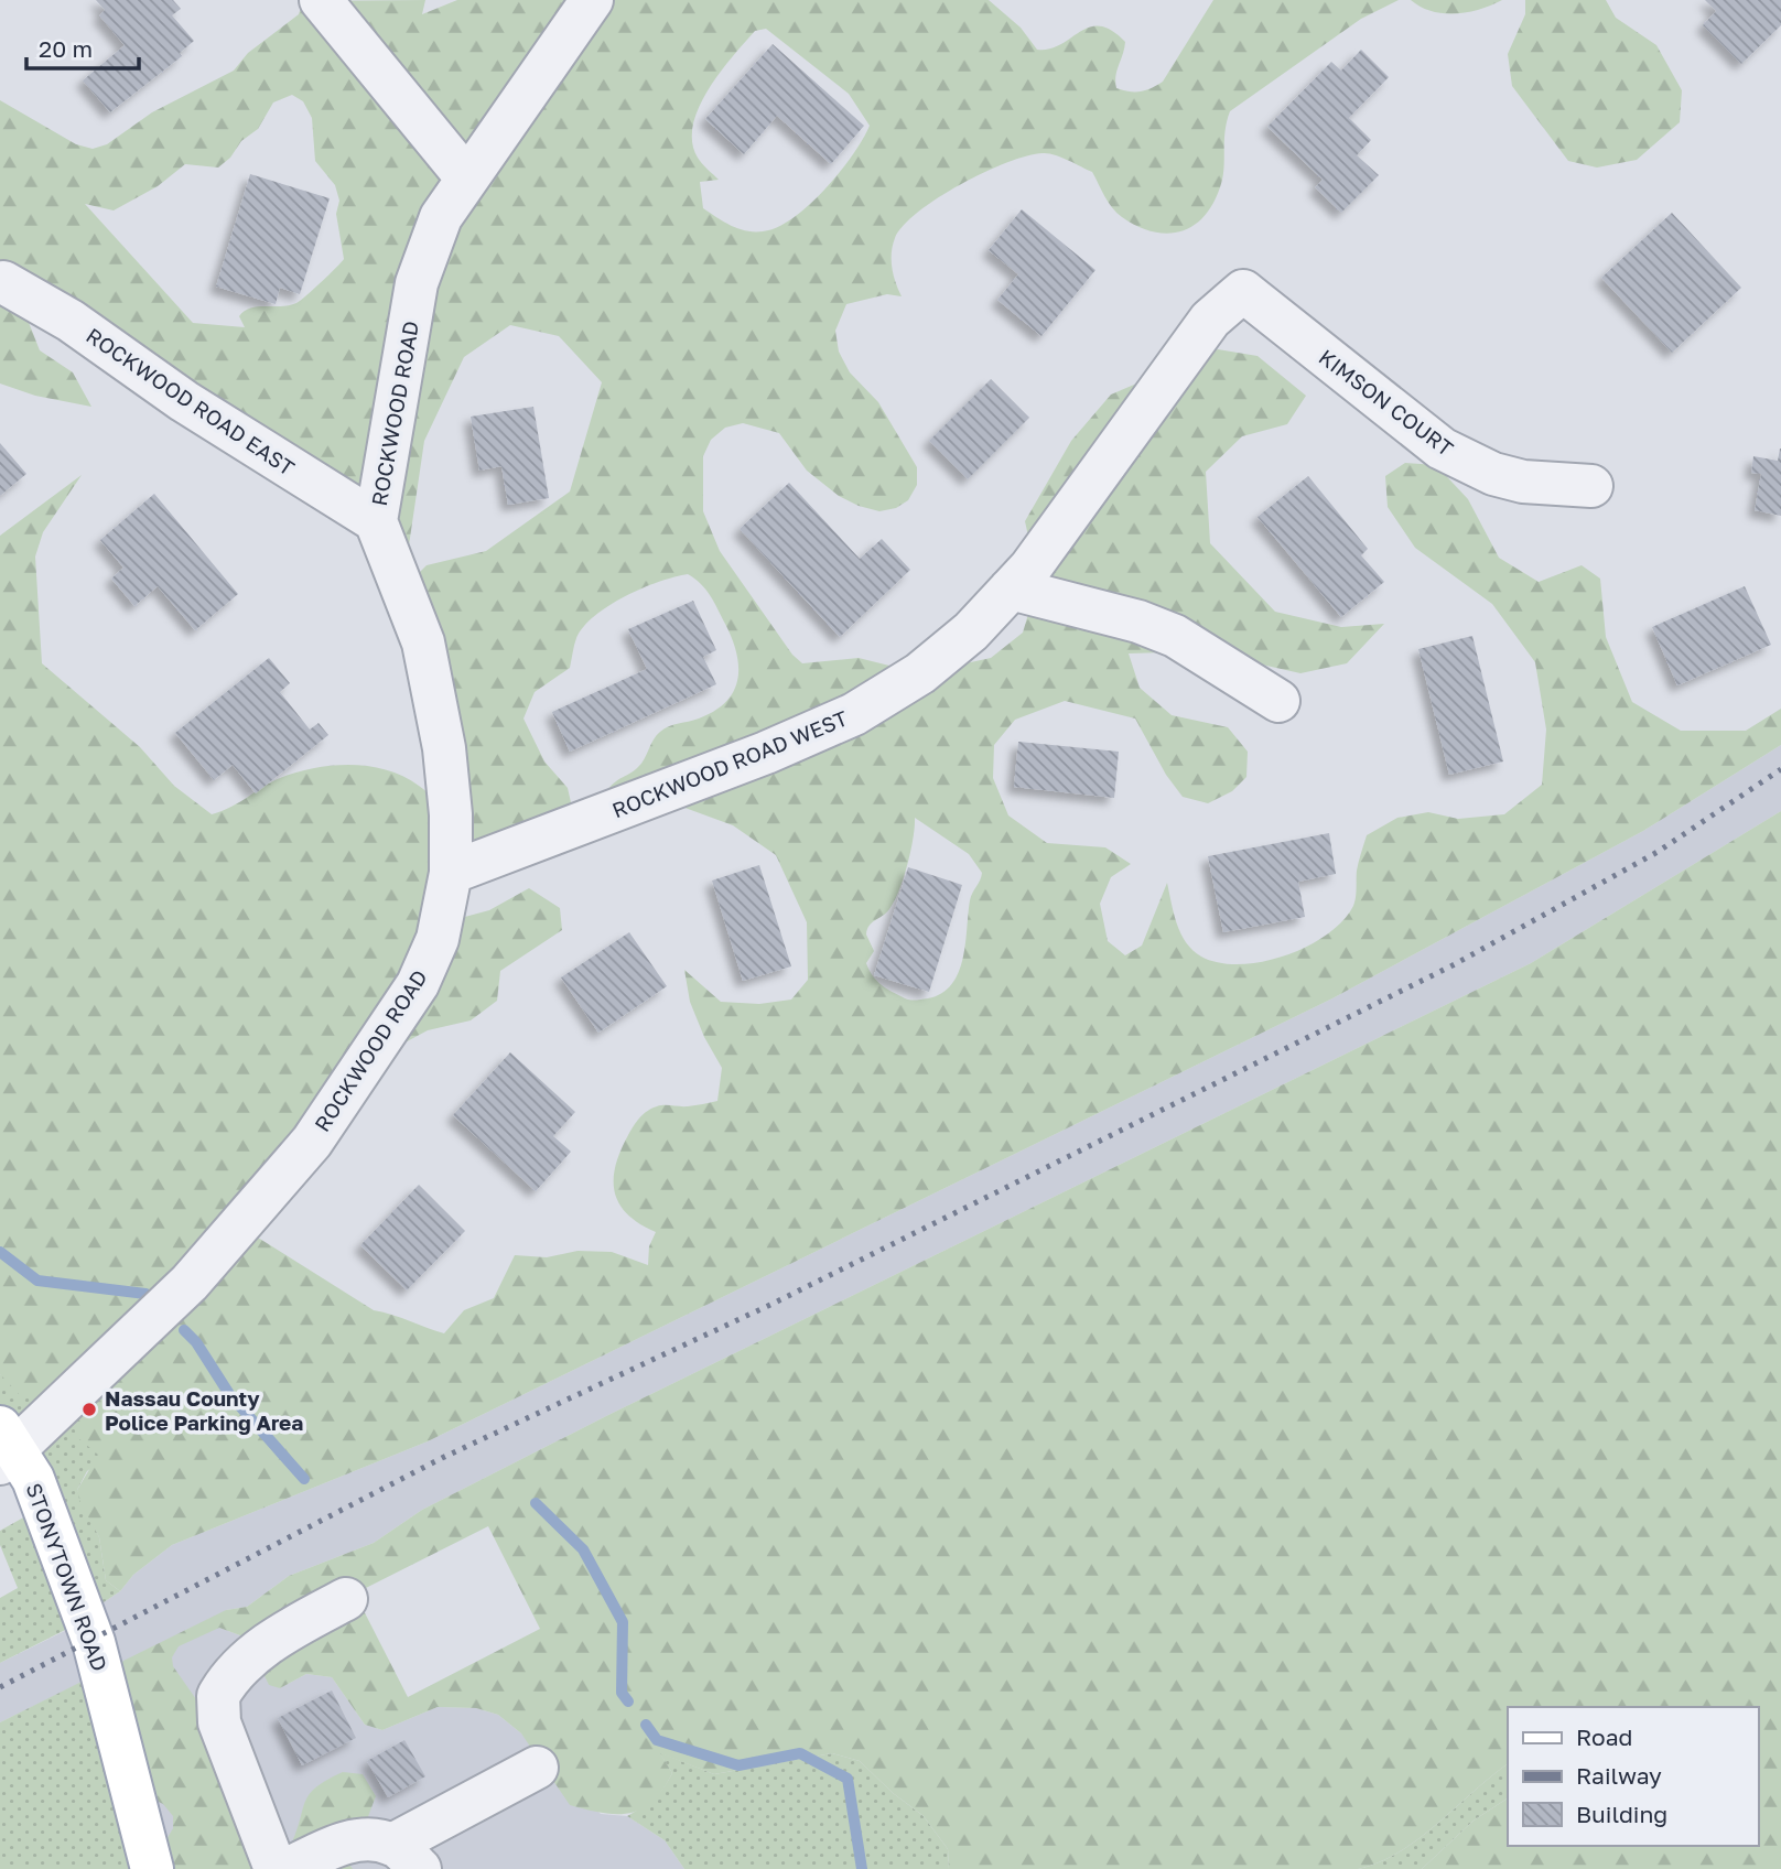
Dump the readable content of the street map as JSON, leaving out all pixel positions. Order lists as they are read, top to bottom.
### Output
{
  "streets": {
    "main road": ["STONYTOWN ROAD"],
    "street": [
      "ROCKWOOD ROAD EAST",
      "KIMSON COURT",
      "ROCKWOOD ROAD",
      "ROCKWOOD ROAD WEST"
    ]
  },
  "crossings": [
    ["ROCKWOOD ROAD EAST", "ROCKWOOD ROAD"],
    ["KIMSON COURT", "ROCKWOOD ROAD WEST"],
    ["ROCKWOOD ROAD", "ROCKWOOD ROAD WEST"],
    ["ROCKWOOD ROAD", "STONYTOWN ROAD"]
  ],
  "places": ["Nassau County Police Parking Area"],
  "legend": ["Road", "Railway", "Building"],
  "scale_bar": "20 m"
}
